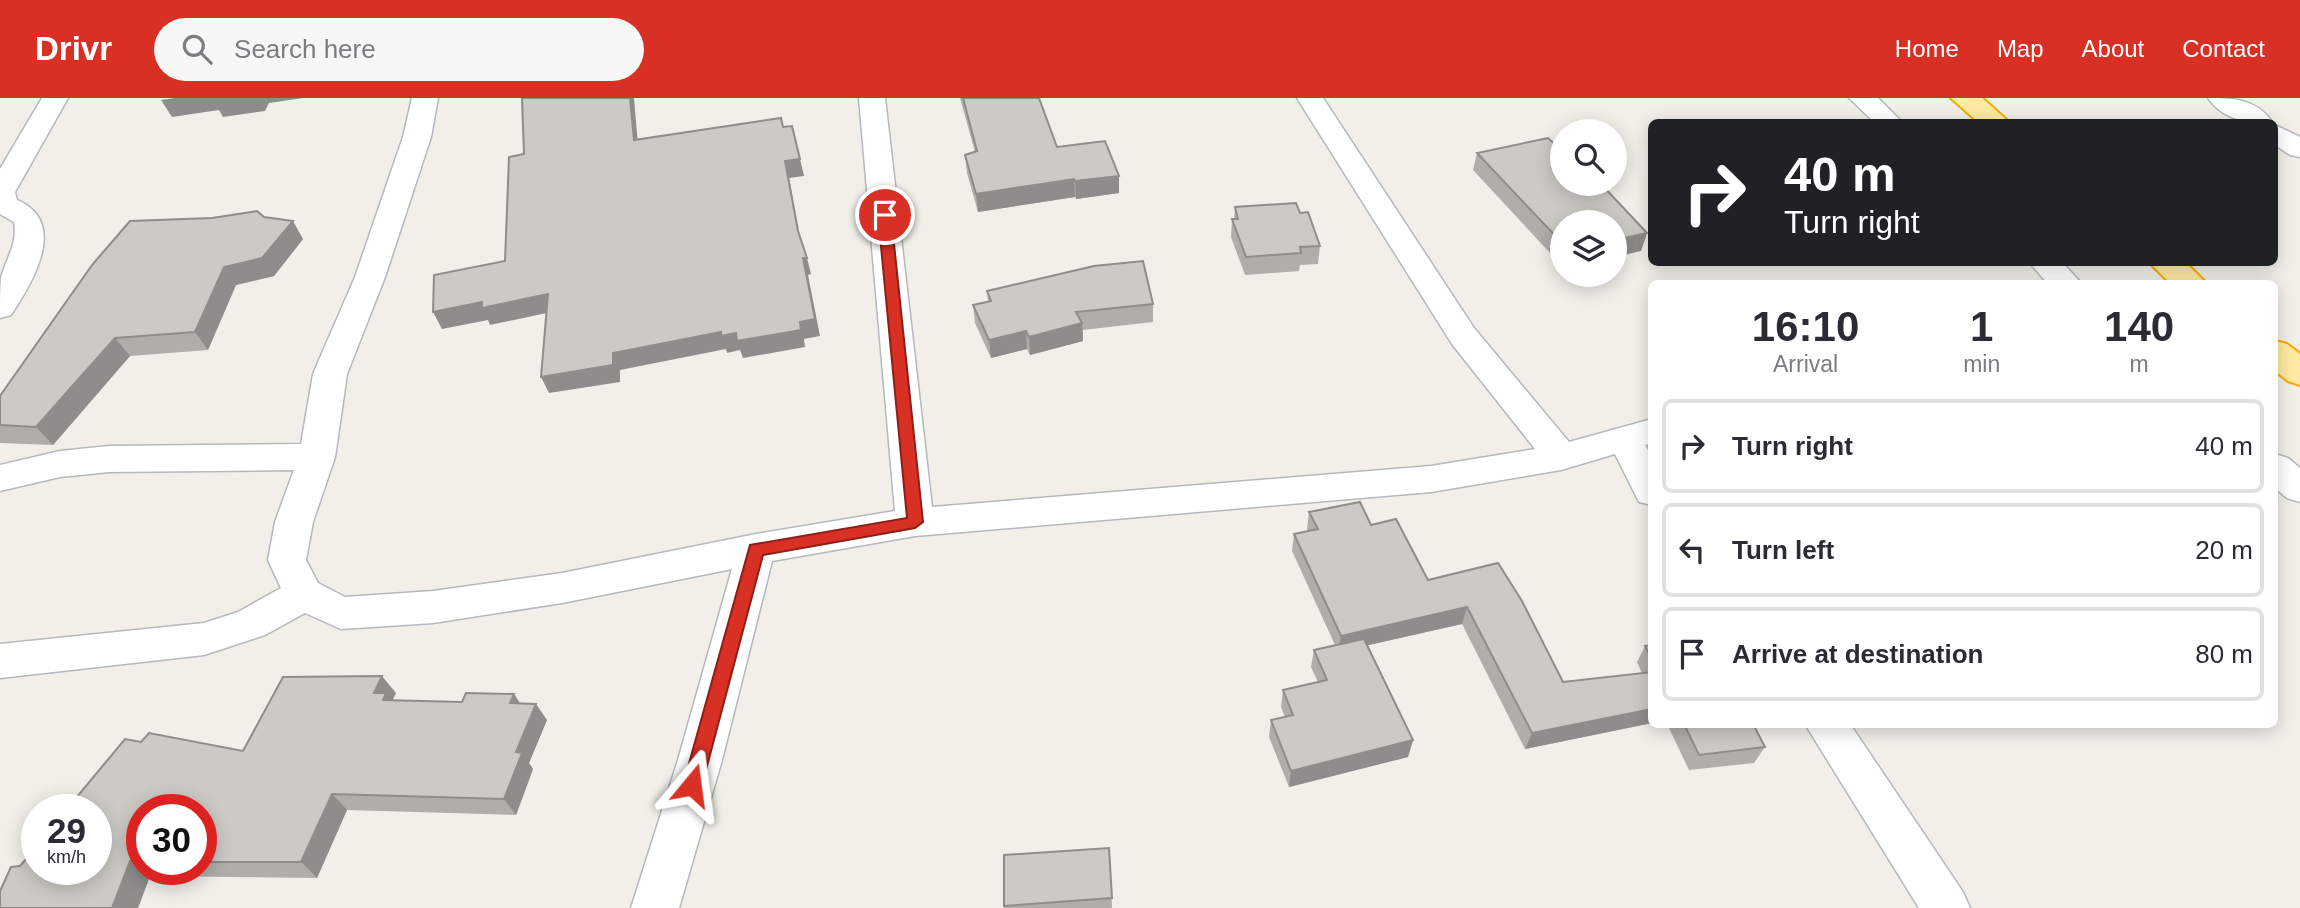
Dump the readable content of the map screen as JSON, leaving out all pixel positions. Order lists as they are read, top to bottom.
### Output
{
  "page": {
    "header": "Drivr",
    "search": "Search here",
    "nav": [
      "Home",
      "Map",
      "About",
      "Contact"
    ],
    "turn": ["40 m", "Turn right"],
    "eta": [
      "16:10",
      "Arrival",
      "1",
      "min",
      "140",
      "m"
    ],
    "list": [
      {
        "name": "Turn right",
        "value": "40 m"
      },
      {
        "name": "Turn left",
        "value": "20 m"
      },
      {
        "name": "Arrive at destination",
        "value": "80 m"
      }
    ],
    "speed": "29 km/h",
    "limit": "30"
  }
}
